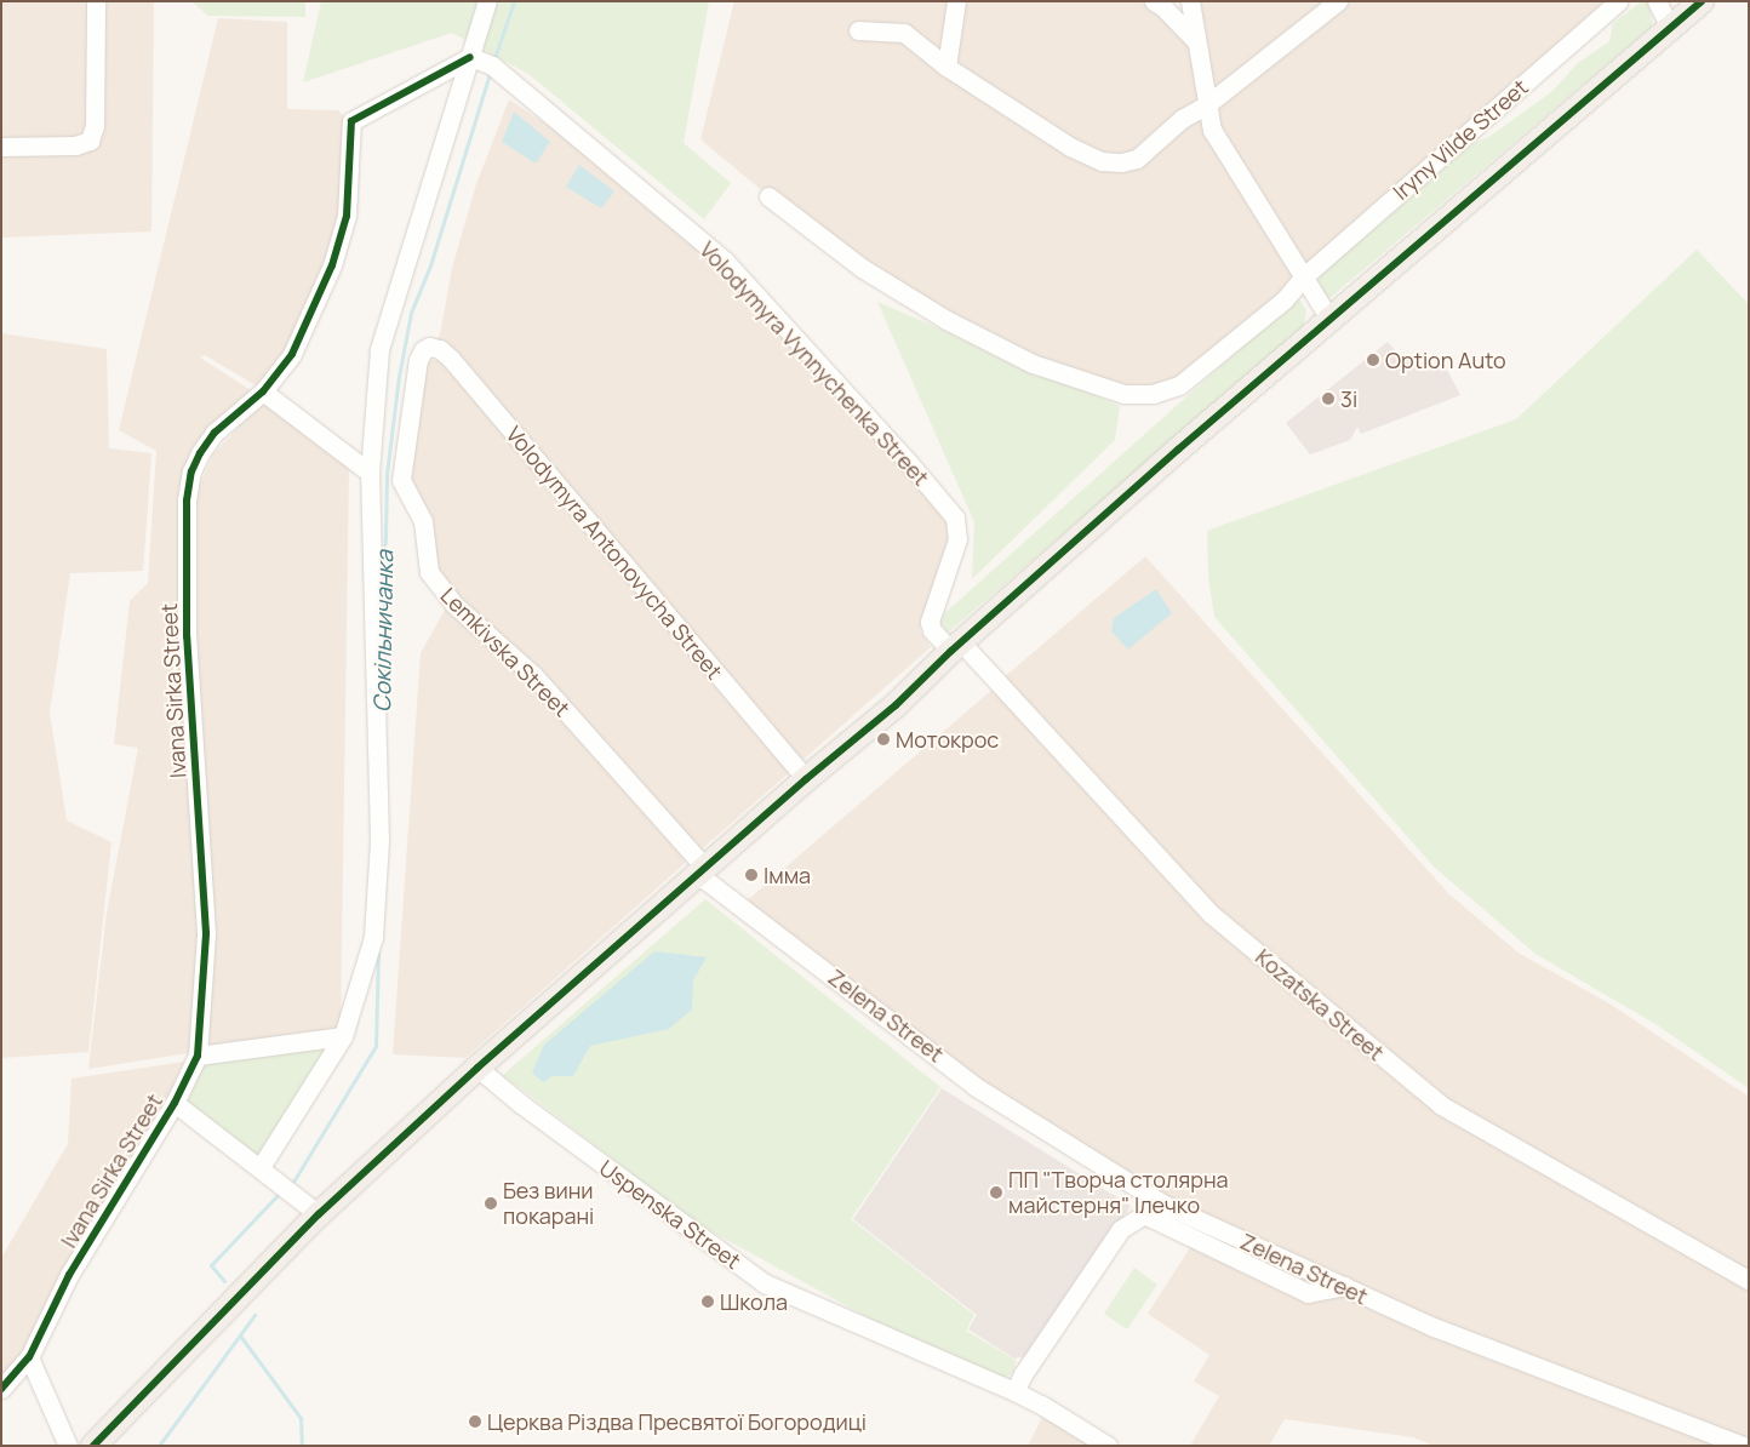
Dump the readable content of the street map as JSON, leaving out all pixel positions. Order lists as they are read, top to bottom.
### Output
{
  "streets": {
    "street": [
      "Iryny Vilde Street",
      "Volodymyra Vynnychenka Street",
      "Volodymyra Antonovycha Street",
      "Lemkivska Street",
      "Ivana Sirka Street",
      "Kozatska Street",
      "Zelena Street",
      "Uspenska Street"
    ]
  },
  "crossings": [
    ["Volodymyra Vynnychenka Street", "Ivana Sirka Street"],
    ["Volodymyra Vynnychenka Street", "Kozatska Street"],
    ["Volodymyra Antonovycha Street", "Lemkivska Street"],
    ["Lemkivska Street", "Zelena Street"]
  ],
  "water": ["Сокільничанка"],
  "places": [
    "Option Auto",
    "3і",
    "Мотокрос",
    "Імма",
    "ПП \"Творча столярна майстерня\" Ілечко",
    "Без вини покарані",
    "Школа",
    "Церква Різдва Пресвятої Богородиці"
  ]
}
